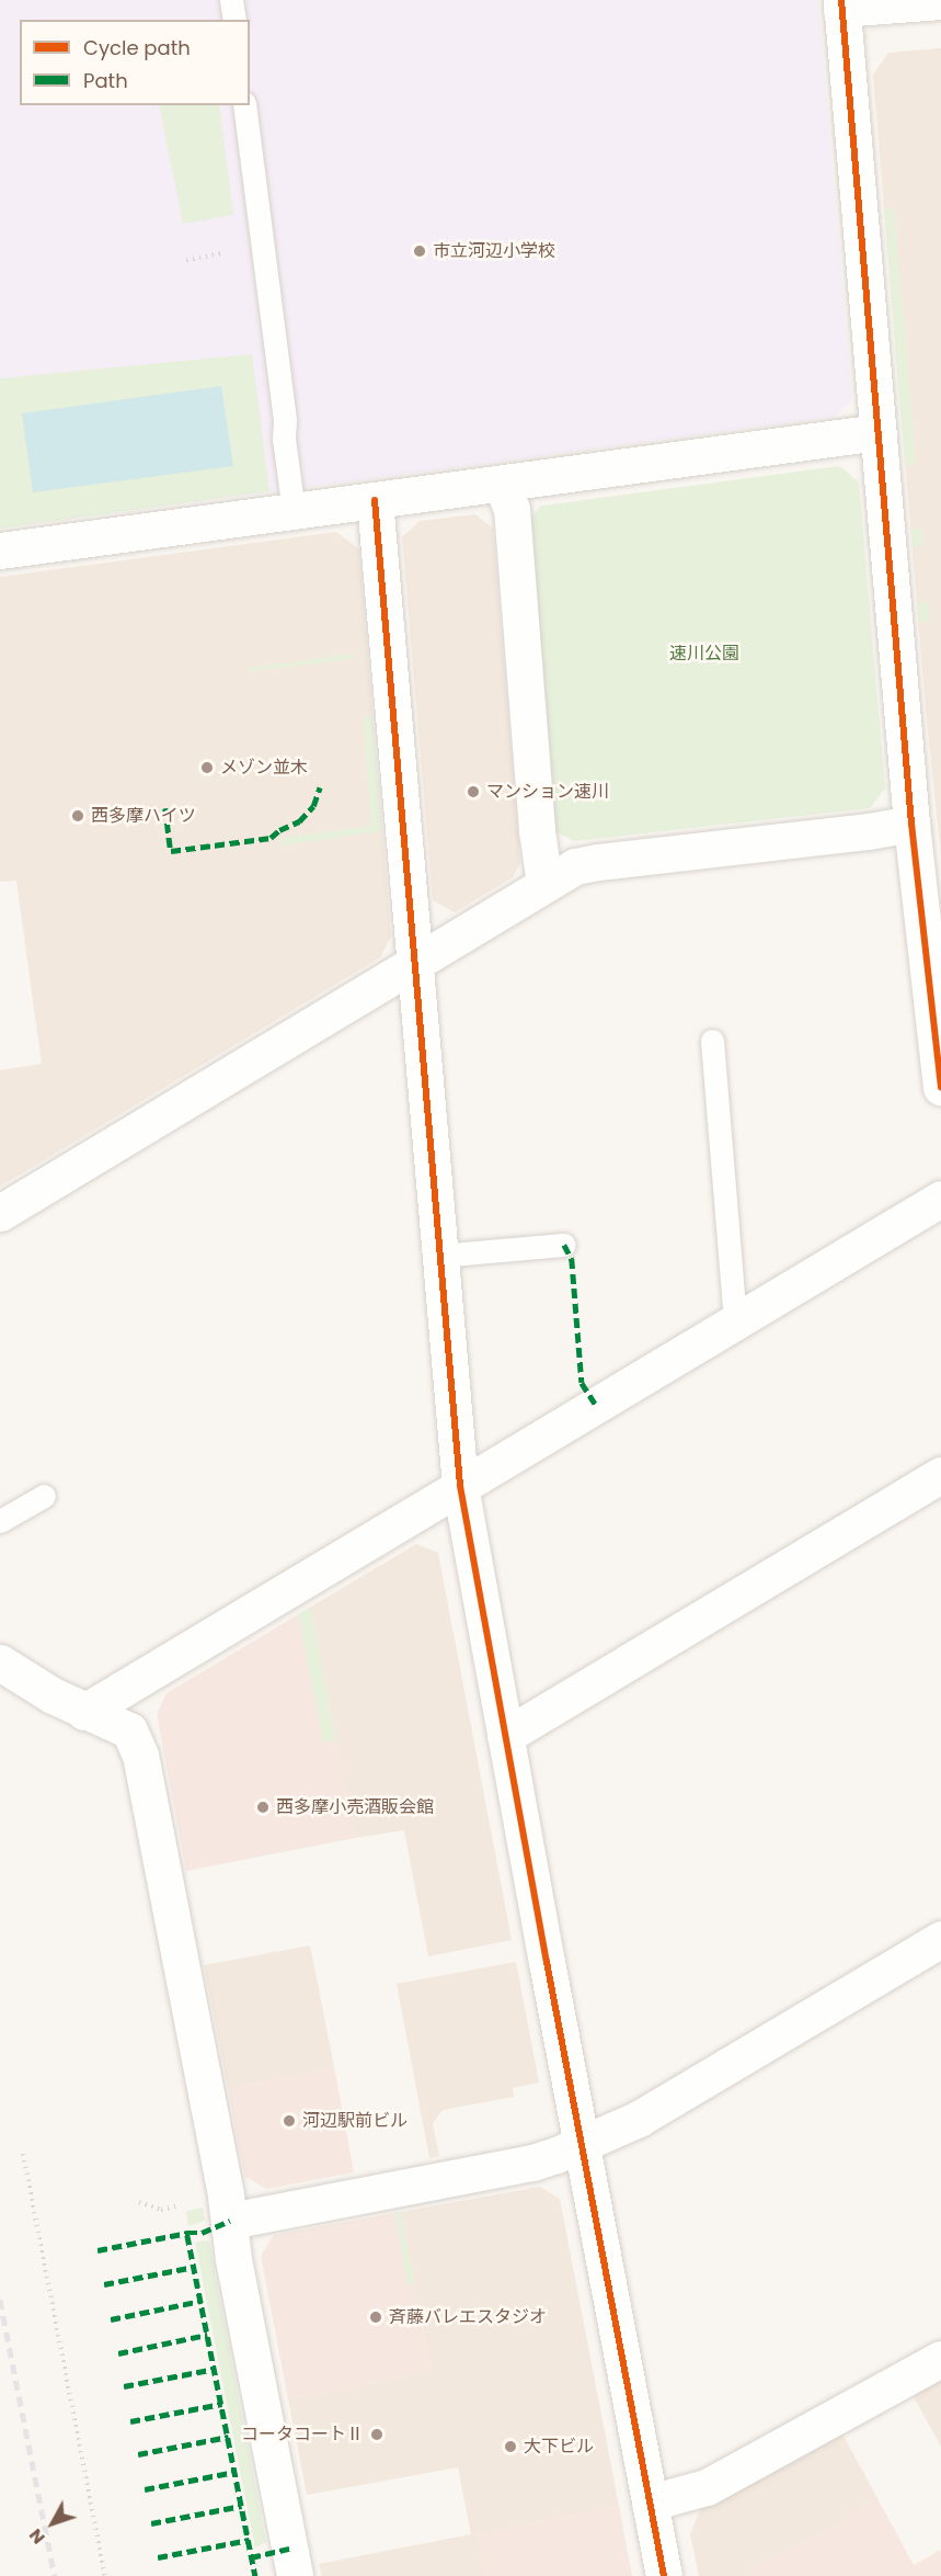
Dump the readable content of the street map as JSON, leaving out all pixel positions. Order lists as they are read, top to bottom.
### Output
{
  "parks": ["速川公園"],
  "places": [
    "市立河辺小学校",
    "メゾン並木",
    "マンション速川",
    "西多摩ハイツ",
    "西多摩小売酒販会館",
    "河辺駅前ビル",
    "斉藤バレエスタジオ",
    "コータコートⅡ",
    "大下ビル"
  ],
  "legend": ["Cycle path", "Path"],
  "north": "bottom left"
}
